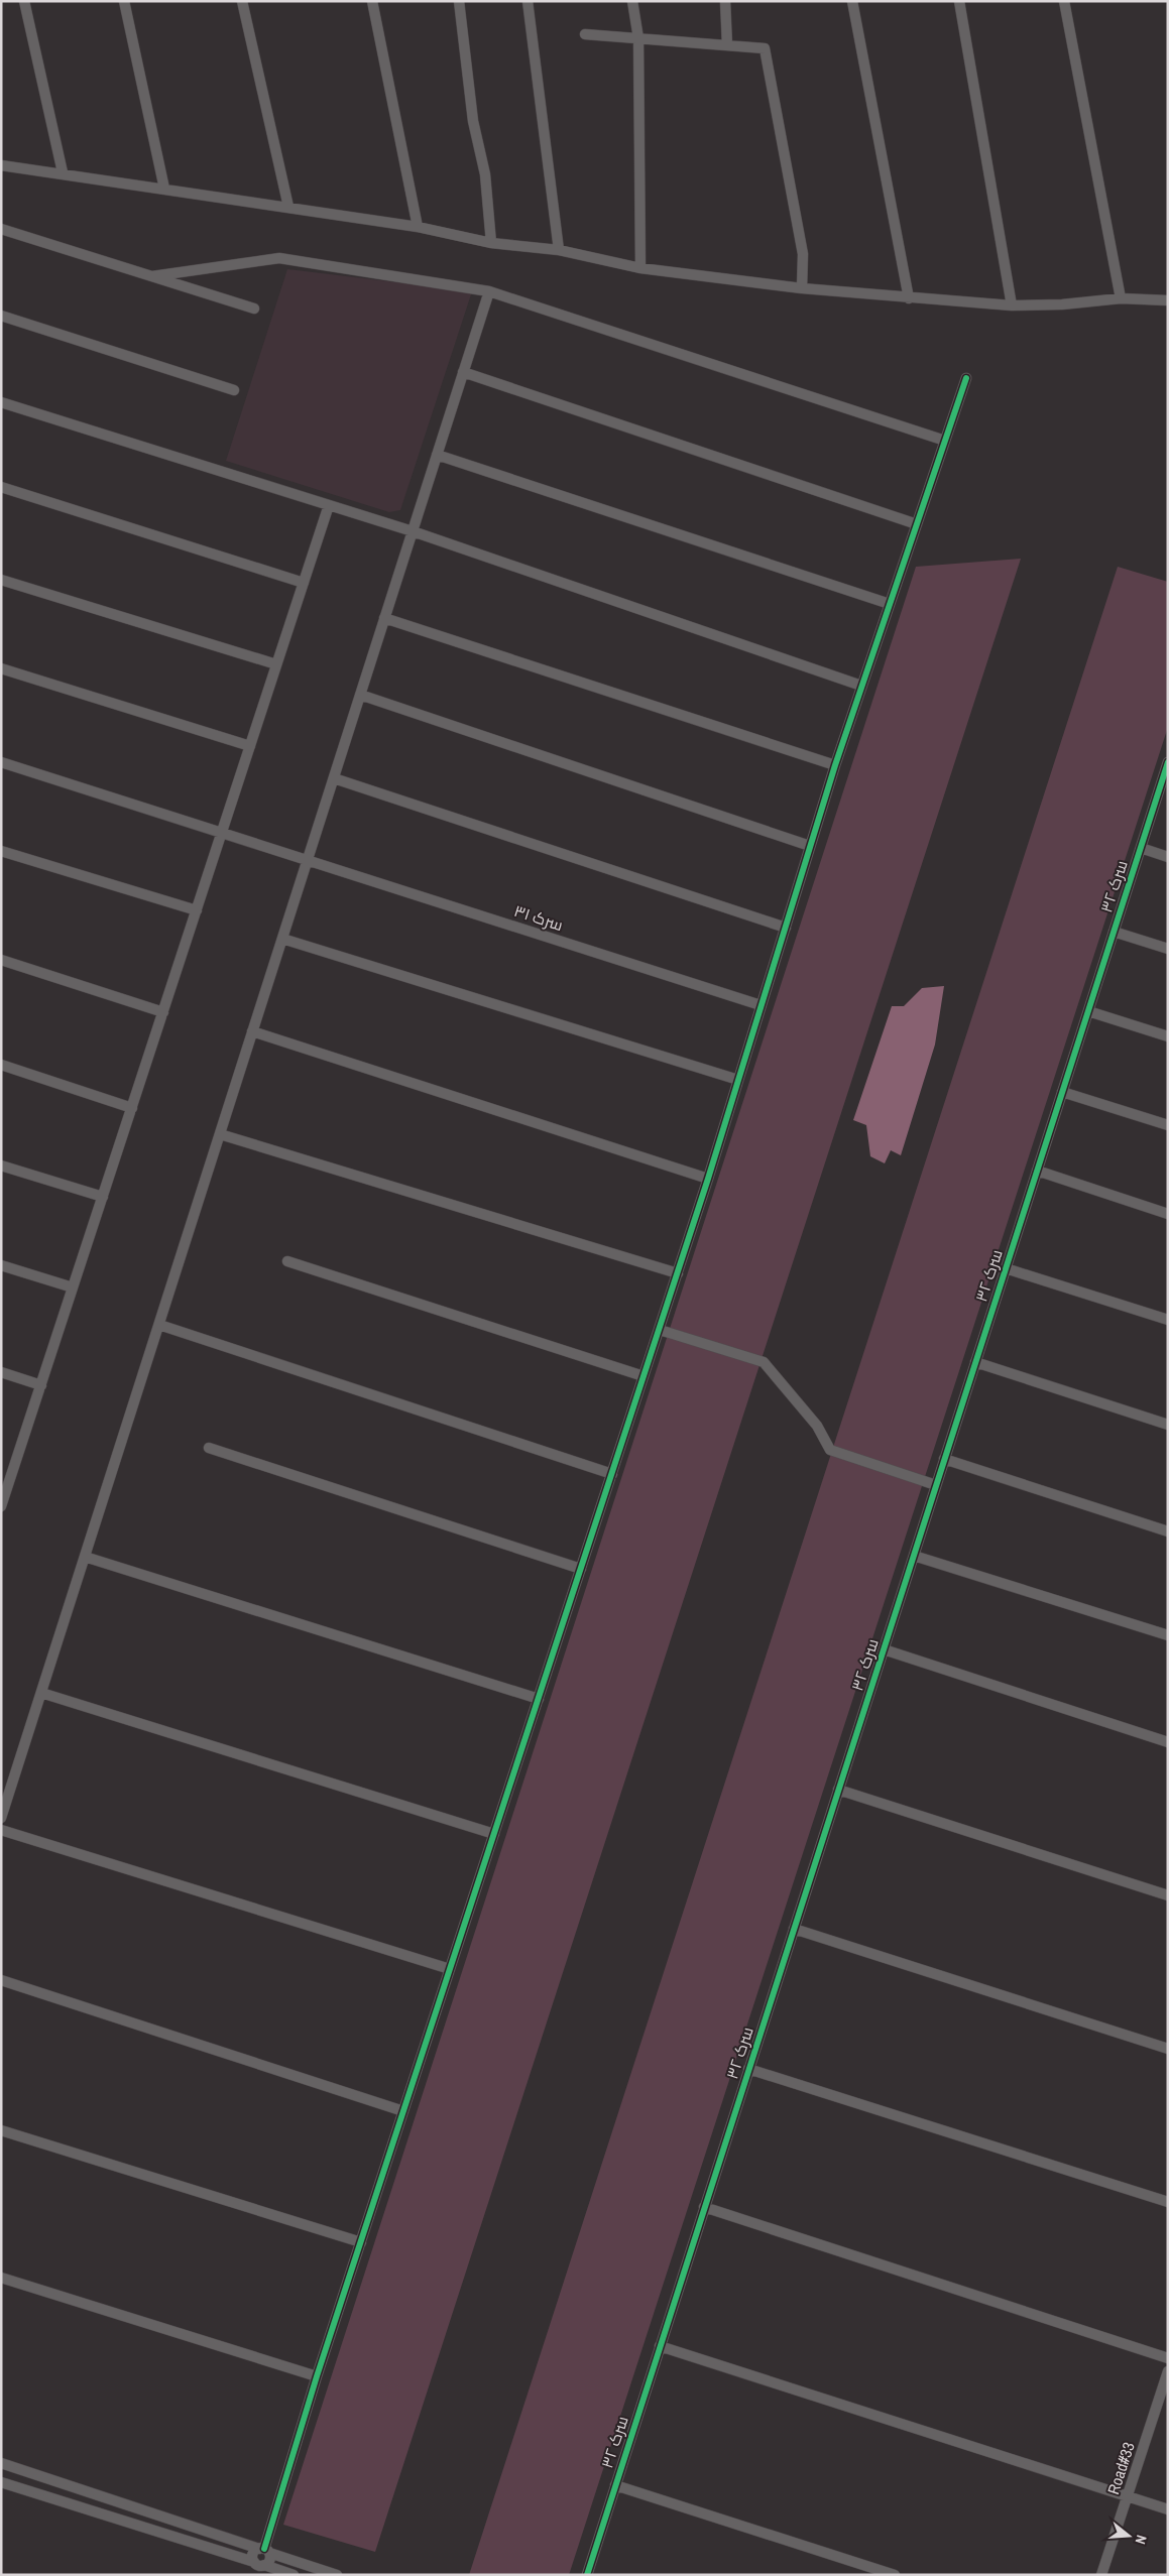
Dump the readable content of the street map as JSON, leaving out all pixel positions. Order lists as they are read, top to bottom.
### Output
{
  "streets": {
    "street": ["سرک ۳۲", "سرک ۳۱", "Road#33"]
  },
  "north": "right"
}
